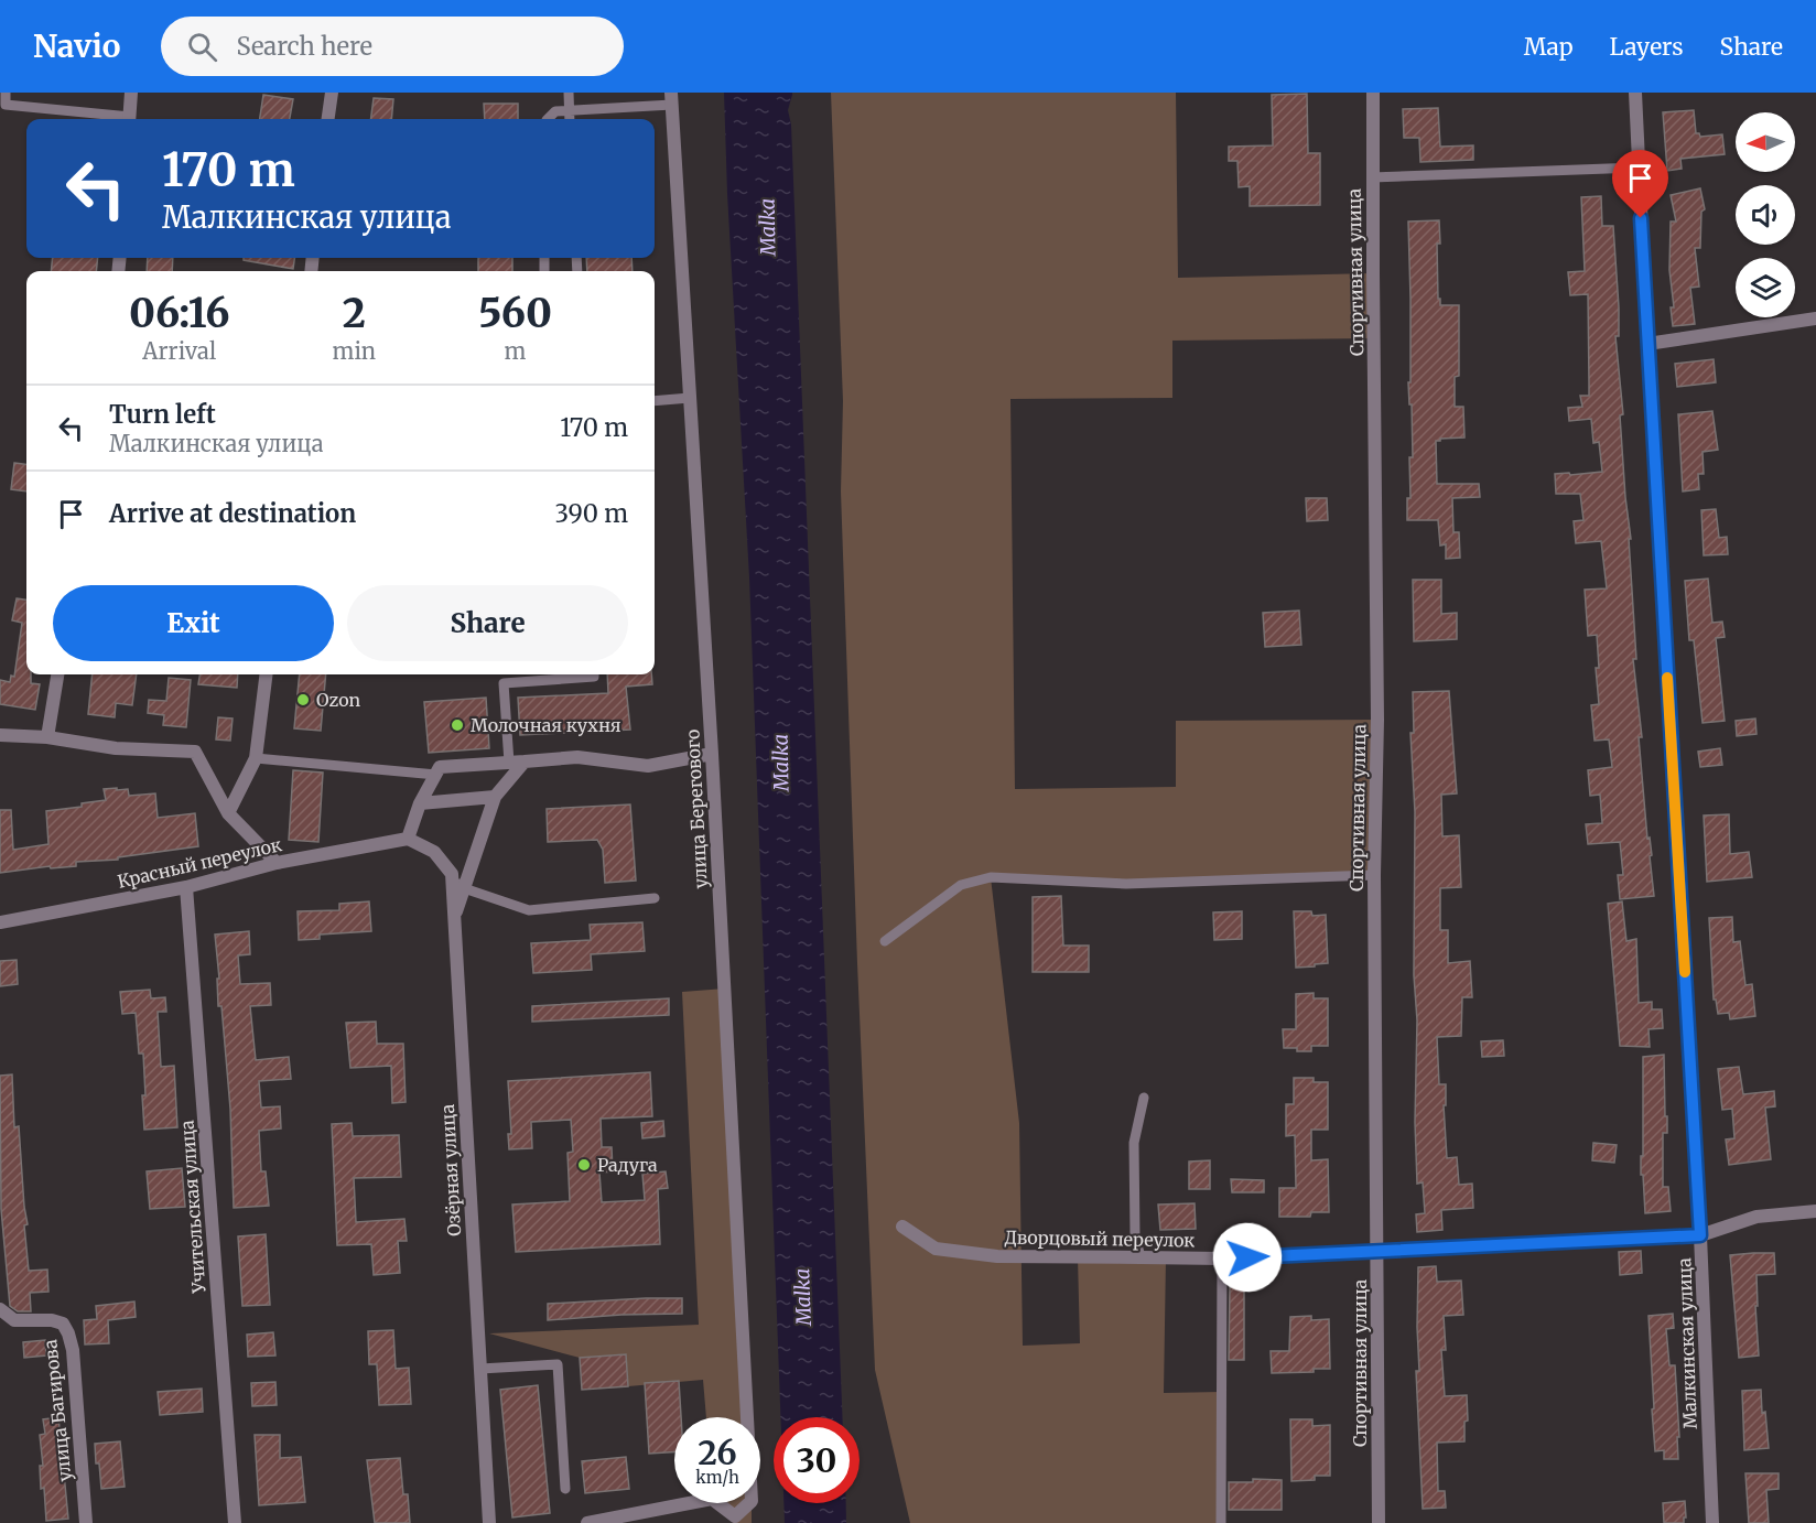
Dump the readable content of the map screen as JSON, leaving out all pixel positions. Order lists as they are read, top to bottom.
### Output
{
  "streets": {
    "street": [
      "Спортивная улица",
      "улица Берегового",
      "Красный переулок",
      "Озёрная улица",
      "Учительская улица",
      "Дворцовый переулок",
      "Малкинская улица",
      "улица Багирова"
    ]
  },
  "crossings": [
    ["Спортивная улица", "Дворцовый переулок"],
    ["Красный переулок", "Учительская улица"],
    ["Дворцовый переулок", "Малкинская улица"]
  ],
  "water": ["Malka"],
  "places": ["Ozon", "Молочная кухня", "Радуга"],
  "north": "left",
  "page": {
    "header": "Navio",
    "search": "Search here",
    "nav": ["Map", "Layers", "Share"],
    "turn": ["170 m", "Малкинская улица"],
    "eta": [
      "06:16",
      "Arrival",
      "2",
      "min",
      "560",
      "m"
    ],
    "list": [
      {
        "name": "Turn left",
        "note": "Малкинская улица",
        "value": "170 m"
      },
      {
        "name": "Arrive at destination",
        "value": "390 m"
      }
    ],
    "buttons": ["Exit", "Share"],
    "speed": "26 km/h",
    "limit": "30"
  }
}
